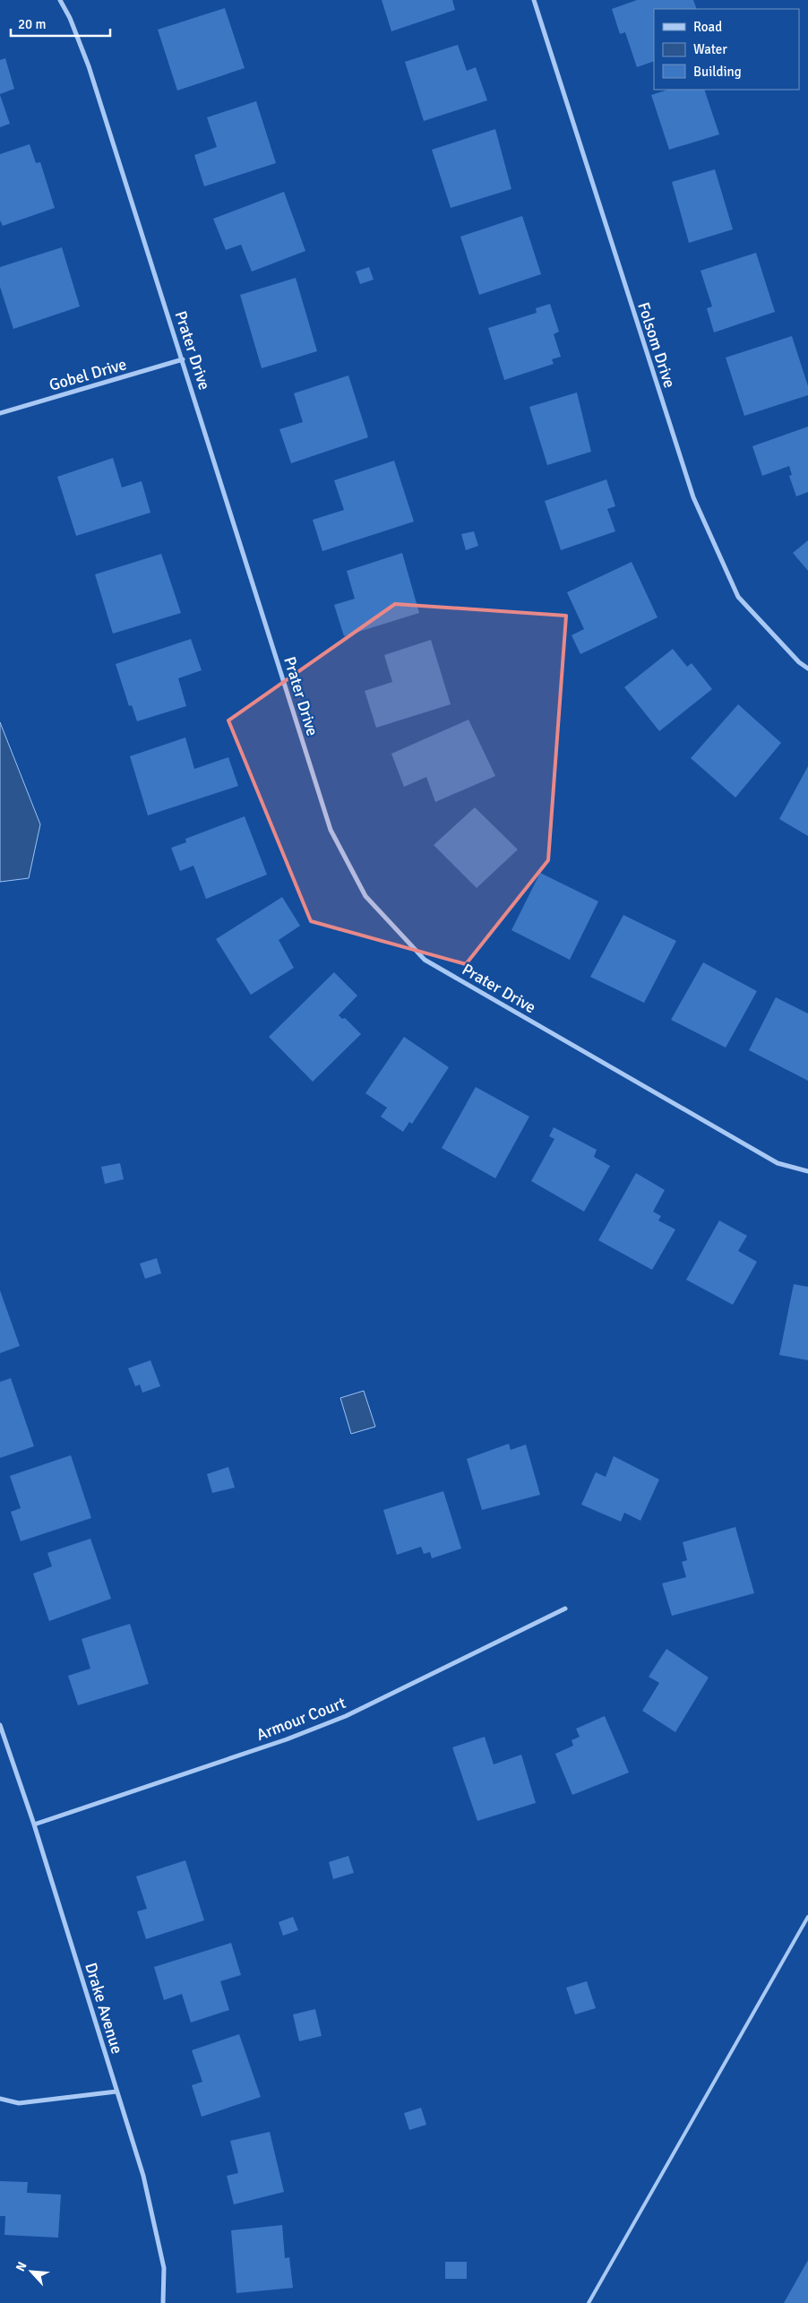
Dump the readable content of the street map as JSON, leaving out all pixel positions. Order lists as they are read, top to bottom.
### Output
{
  "streets": {
    "street": [
      "Folsom Drive",
      "Prater Drive",
      "Gobel Drive",
      "Armour Court",
      "Drake Avenue"
    ]
  },
  "crossings": [
    ["Prater Drive", "Gobel Drive"],
    ["Armour Court", "Drake Avenue"]
  ],
  "legend": ["Road", "Water", "Building"],
  "scale_bar": "20 m",
  "north": "top left"
}
